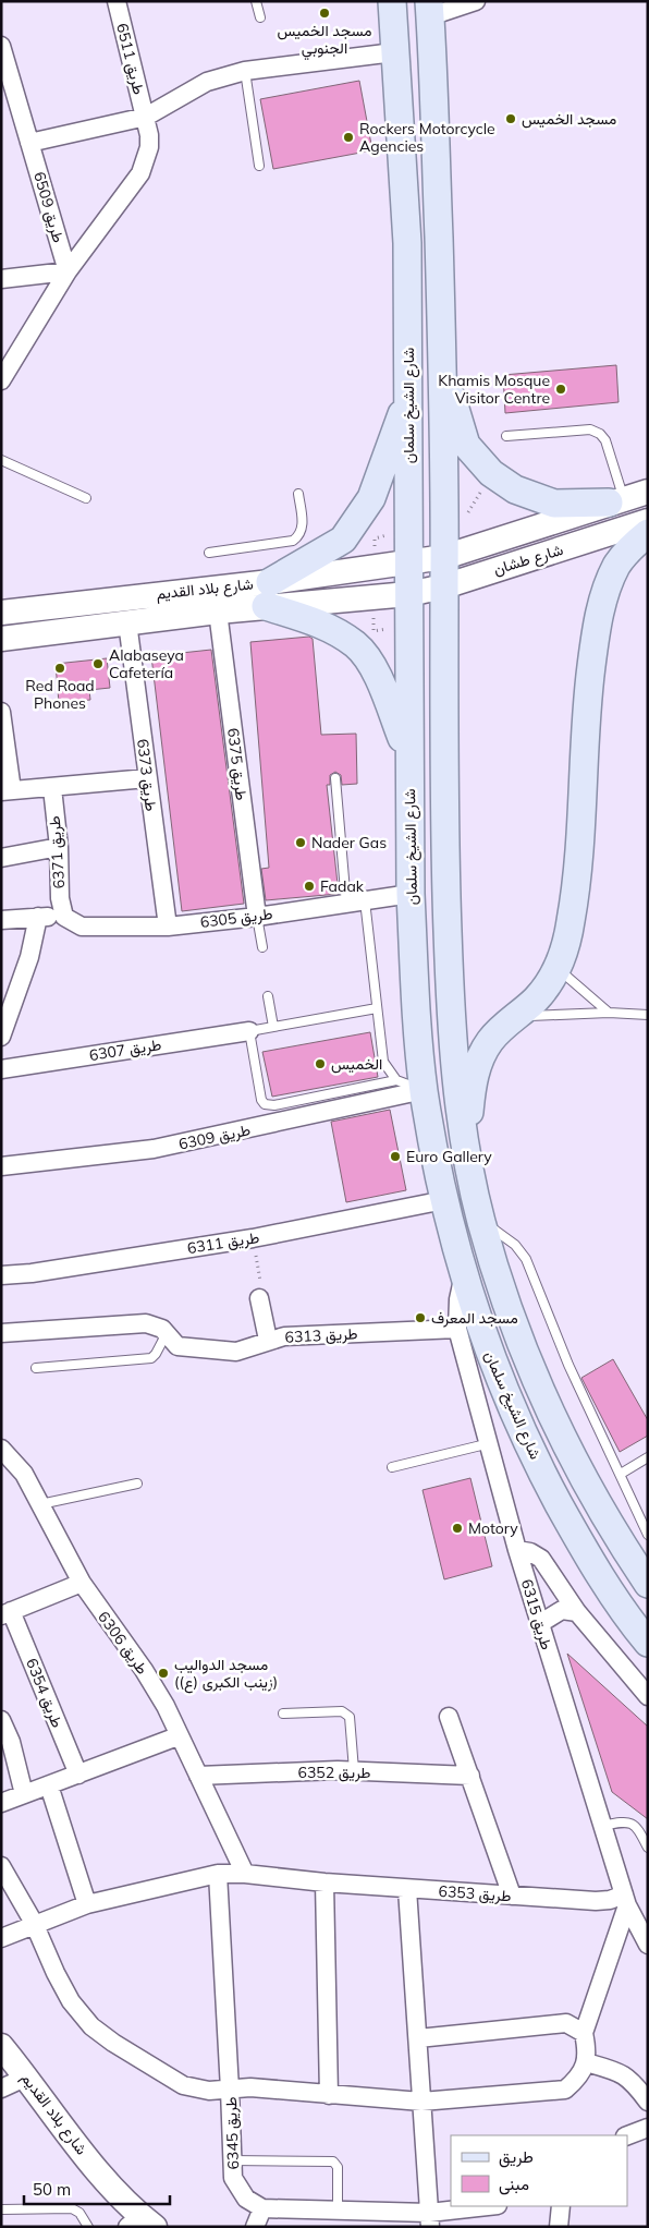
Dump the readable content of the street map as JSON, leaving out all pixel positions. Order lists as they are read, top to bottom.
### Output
{
  "streets": {
    "main road": ["شارع الشيخ سلمان"],
    "street": [
      "طريق 6511",
      "طريق 6509",
      "شارع طشان",
      "شارع بلاد القديم",
      "طريق 6375",
      "طريق 6373",
      "طريق 6371",
      "طريق 6305",
      "طريق 6307",
      "طريق 6309",
      "طريق 6311",
      "طريق 6313",
      "طريق 6315",
      "طريق 6306",
      "طريق 6354",
      "طريق 6352",
      "طريق 6353",
      "طريق 6345"
    ]
  },
  "crossings": [
    ["طريق 6511", "طريق 6509"],
    ["طريق 6511", "شارع الشيخ سلمان"],
    ["شارع الشيخ سلمان", "شارع طشان"],
    ["شارع الشيخ سلمان", "شارع بلاد القديم"],
    ["شارع الشيخ سلمان", "طريق 6305"],
    ["شارع الشيخ سلمان", "طريق 6309"],
    ["شارع الشيخ سلمان", "طريق 6311"],
    ["شارع الشيخ سلمان", "طريق 6315"],
    ["شارع طشان", "شارع بلاد القديم"],
    ["شارع بلاد القديم", "طريق 6375"],
    ["شارع بلاد القديم", "طريق 6373"],
    ["طريق 6375", "طريق 6305"],
    ["طريق 6373", "طريق 6305"],
    ["طريق 6371", "طريق 6305"],
    ["طريق 6313", "طريق 6315"],
    ["طريق 6315", "طريق 6353"],
    ["طريق 6306", "طريق 6354"],
    ["طريق 6306", "طريق 6352"],
    ["طريق 6306", "طريق 6353"],
    ["طريق 6353", "طريق 6345"]
  ],
  "places": [
    "مسجد الخميس الجنوبي",
    "مسجد الخميس",
    "Rockers Motorcycle Agencies",
    "Khamis Mosque Visitor Centre",
    "Alabaseya Cafetería",
    "Red Road Phones",
    "Nader Gas",
    "Fadak",
    "الخميس",
    "Euro Gallery",
    "مسجد المعرف",
    "Motory",
    "مسجد الدواليب (زينب الكبرى (ع))"
  ],
  "legend": ["طريق", "مبنى"],
  "scale_bar": "50 m"
}
